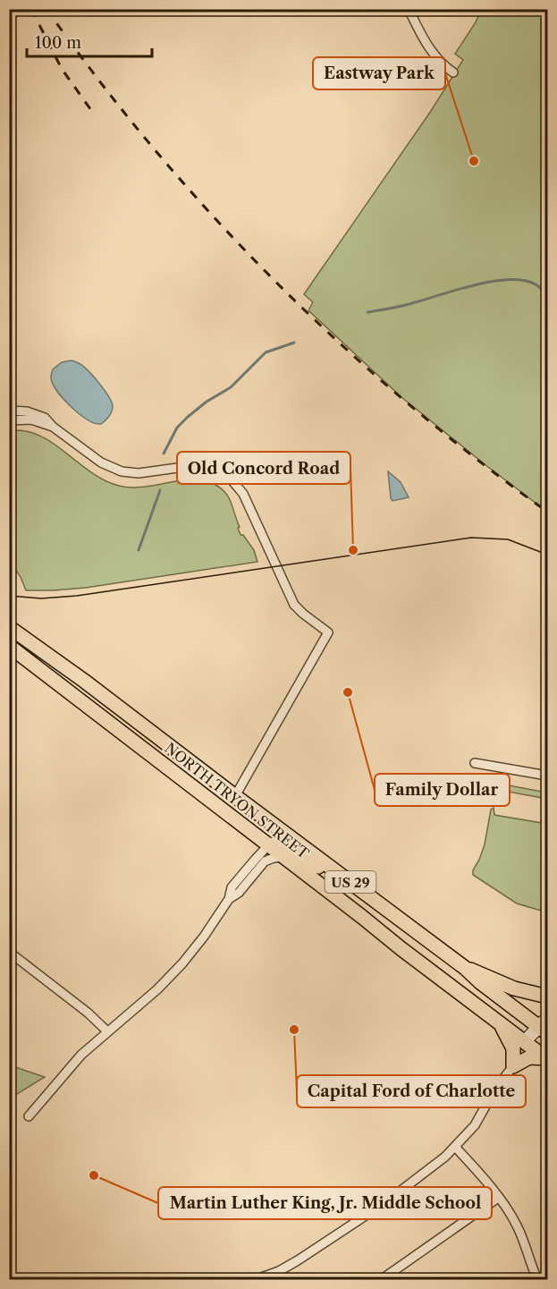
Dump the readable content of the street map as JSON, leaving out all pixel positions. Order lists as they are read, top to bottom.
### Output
{
  "streets": {
    "main road": ["NORTH TRYON STREET", "US 29"]
  },
  "places": [
    "Eastway Park",
    "Old Concord Road",
    "Family Dollar",
    "Capital Ford of Charlotte",
    "Martin Luther King, Jr. Middle School"
  ],
  "scale_bar": "100 m"
}
